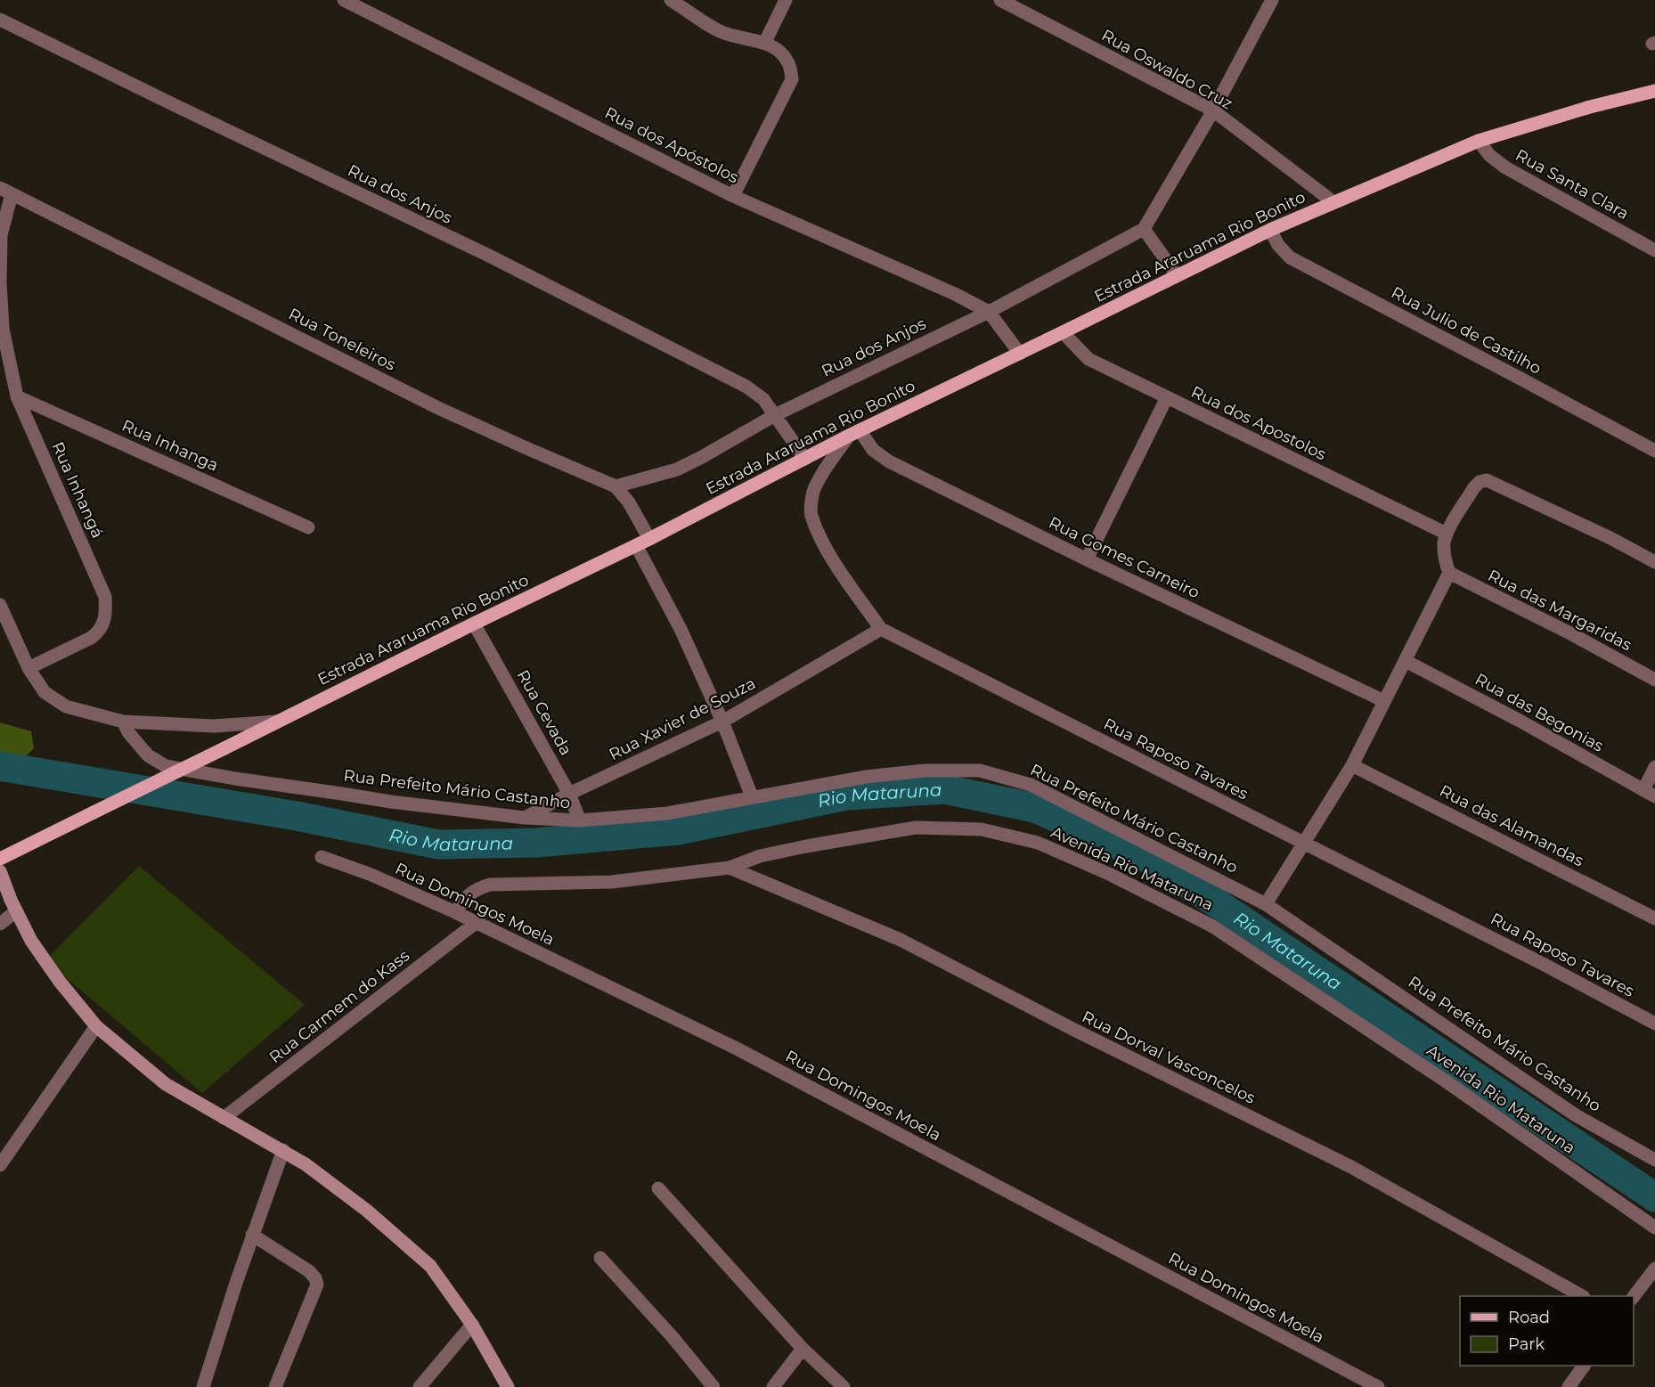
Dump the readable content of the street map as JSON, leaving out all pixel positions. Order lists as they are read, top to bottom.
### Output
{
  "streets": {
    "main road": ["Estrada Araruama Rio Bonito"],
    "street": [
      "Rua Oswaldo Cruz",
      "Rua dos Apóstolos",
      "Rua Santa Clara",
      "Rua dos Anjos",
      "Rua Julio de Castilho",
      "Rua Toneleiros",
      "Rua dos Apostolos",
      "Rua Inhanga",
      "Rua Inhangá",
      "Rua Gomes Carneiro",
      "Rua das Margaridas",
      "Rua Cevada",
      "Rua das Begonias",
      "Rua Xavier de Souza",
      "Rua Raposo Tavares",
      "Rua Prefeito Mário Castanho",
      "Rua das Alamandas",
      "Avenida Rio Mataruna",
      "Rua Domingos Moela",
      "Rua Carmem do Kass",
      "Rua Dorval Vasconcelos"
    ]
  },
  "crossings": [
    ["Rua Oswaldo Cruz", "Estrada Araruama Rio Bonito"],
    ["Rua dos Apóstolos", "Rua dos Anjos"],
    ["Rua dos Apóstolos", "Estrada Araruama Rio Bonito"],
    ["Rua Santa Clara", "Estrada Araruama Rio Bonito"],
    ["Rua dos Anjos", "Estrada Araruama Rio Bonito"],
    ["Estrada Araruama Rio Bonito", "Rua Julio de Castilho"],
    ["Estrada Araruama Rio Bonito", "Rua dos Apostolos"],
    ["Estrada Araruama Rio Bonito", "Rua Gomes Carneiro"],
    ["Estrada Araruama Rio Bonito", "Rua Cevada"],
    ["Estrada Araruama Rio Bonito", "Rua Raposo Tavares"],
    ["Rua Toneleiros", "Rua Inhangá"],
    ["Rua Inhanga", "Rua Inhangá"],
    ["Rua Gomes Carneiro", "Rua Raposo Tavares"],
    ["Rua Cevada", "Rua Xavier de Souza"],
    ["Rua Cevada", "Rua Prefeito Mário Castanho"],
    ["Rua Xavier de Souza", "Rua Raposo Tavares"],
    ["Rua Xavier de Souza", "Rua Prefeito Mário Castanho"],
    ["Avenida Rio Mataruna", "Rua Domingos Moela"],
    ["Avenida Rio Mataruna", "Rua Dorval Vasconcelos"],
    ["Rua Domingos Moela", "Rua Carmem do Kass"]
  ],
  "water": ["Rio Mataruna"],
  "legend": ["Road", "Park"]
}
